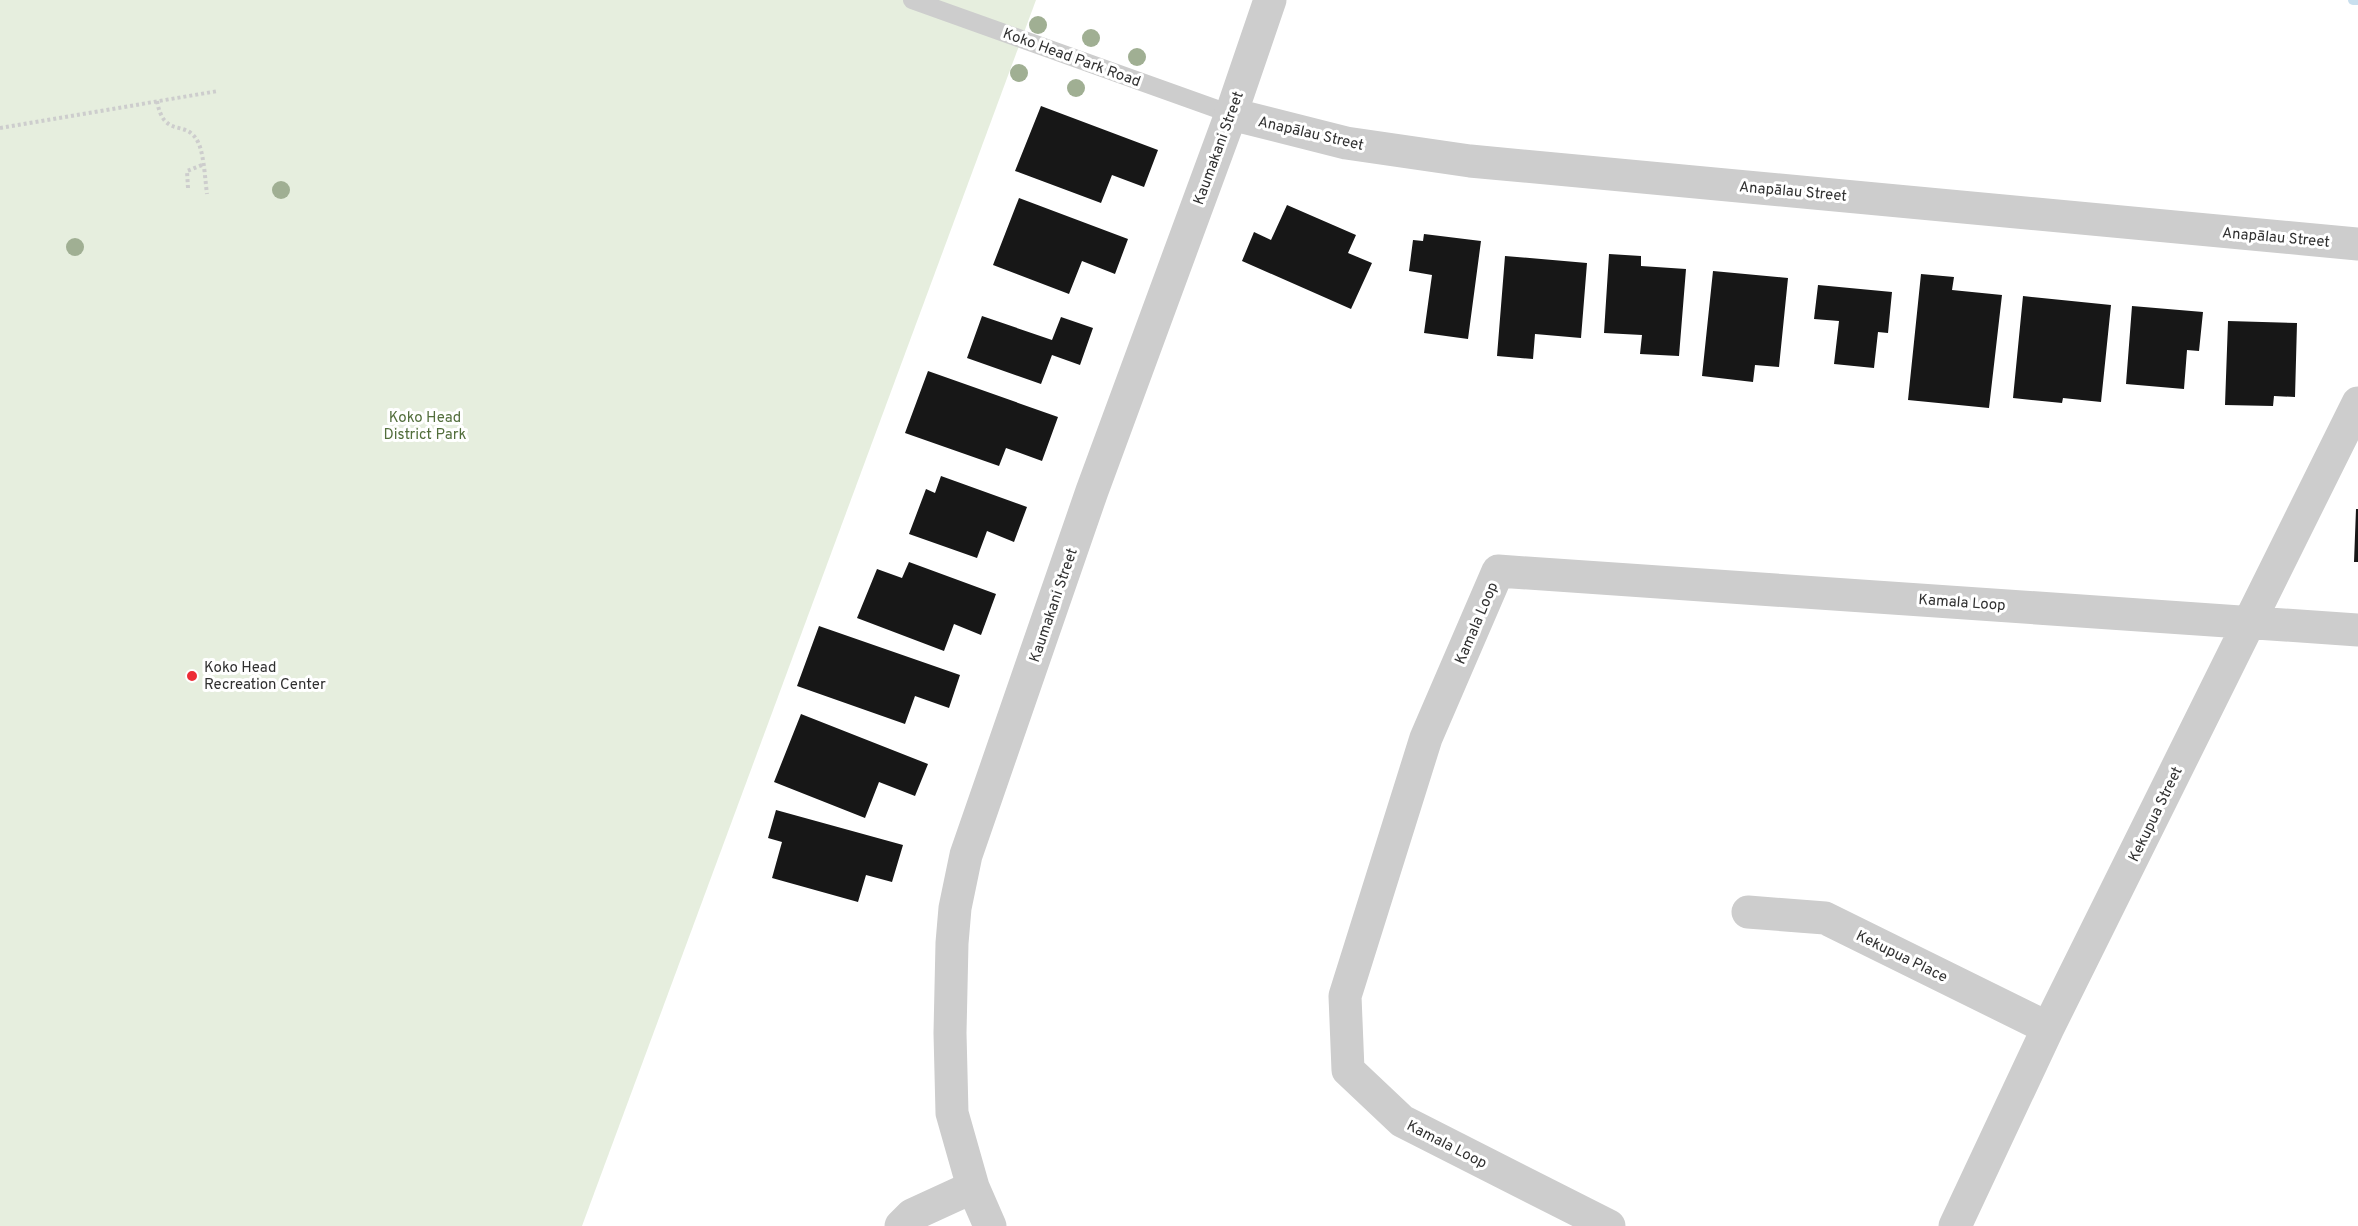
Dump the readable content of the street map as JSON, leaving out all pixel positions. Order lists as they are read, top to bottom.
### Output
{
  "streets": {
    "street": [
      "Anapālau Street",
      "Kaumakani Street",
      "Kamala Loop",
      "Kekupua Street",
      "Kekupua Place"
    ],
    "lane": ["Koko Head Park Road"]
  },
  "crossings": [
    ["Koko Head Park Road", "Anapālau Street"],
    ["Koko Head Park Road", "Kaumakani Street"],
    ["Anapālau Street", "Kaumakani Street"],
    ["Kamala Loop", "Kekupua Street"],
    ["Kekupua Street", "Kekupua Place"]
  ],
  "parks": ["Koko Head District Park"],
  "places": ["Koko Head Recreation Center"]
}
